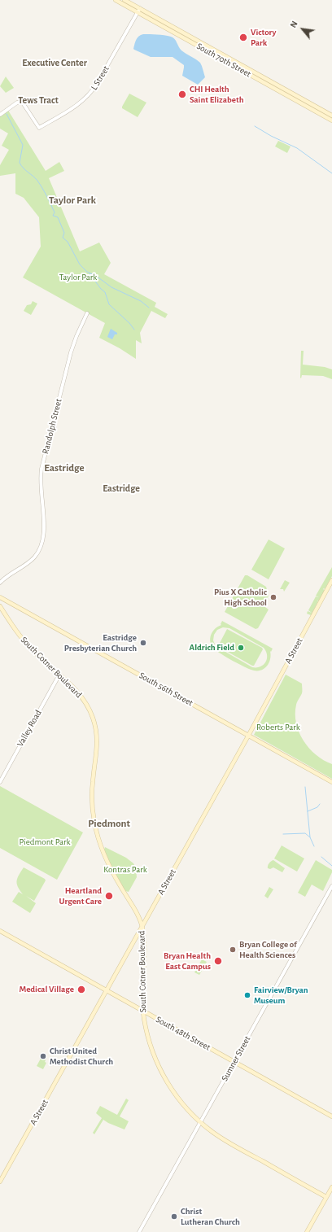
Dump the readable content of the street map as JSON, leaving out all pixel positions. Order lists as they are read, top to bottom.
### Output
{
  "streets": {
    "main road": [
      "South 70th Street",
      "A Street",
      "South Cotner Boulevard",
      "South 56th Street",
      "South 48th Street"
    ],
    "street": [
      "L Street",
      "Randolph Street",
      "Valley Road",
      "Sumner Street"
    ]
  },
  "crossings": [
    ["South 70th Street", "L Street"],
    ["A Street", "South Cotner Boulevard"],
    ["A Street", "South 56th Street"],
    ["A Street", "South 48th Street"],
    ["South Cotner Boulevard", "Valley Road"],
    ["South Cotner Boulevard", "South 48th Street"],
    ["South Cotner Boulevard", "Sumner Street"],
    ["South 48th Street", "Sumner Street"]
  ],
  "districts": [
    "Executive Center",
    "Tews Tract",
    "Taylor Park",
    "Eastridge",
    "Eastridge",
    "Piedmont"
  ],
  "parks": [
    "Taylor Park",
    "Roberts Park",
    "Piedmont Park",
    "Kontras Park"
  ],
  "places": [
    "Victory Park",
    "CHI Health Saint Elizabeth",
    "Pius X Catholic High School",
    "Eastridge Presbyterian Church",
    "Aldrich Field",
    "Heartland Urgent Care",
    "Bryan College of Health Sciences",
    "Bryan Health East Campus",
    "Medical Village",
    "Fairview/Bryan Museum",
    "Christ United Methodist Church",
    "Christ Lutheran Church"
  ],
  "north": "top left"
}
